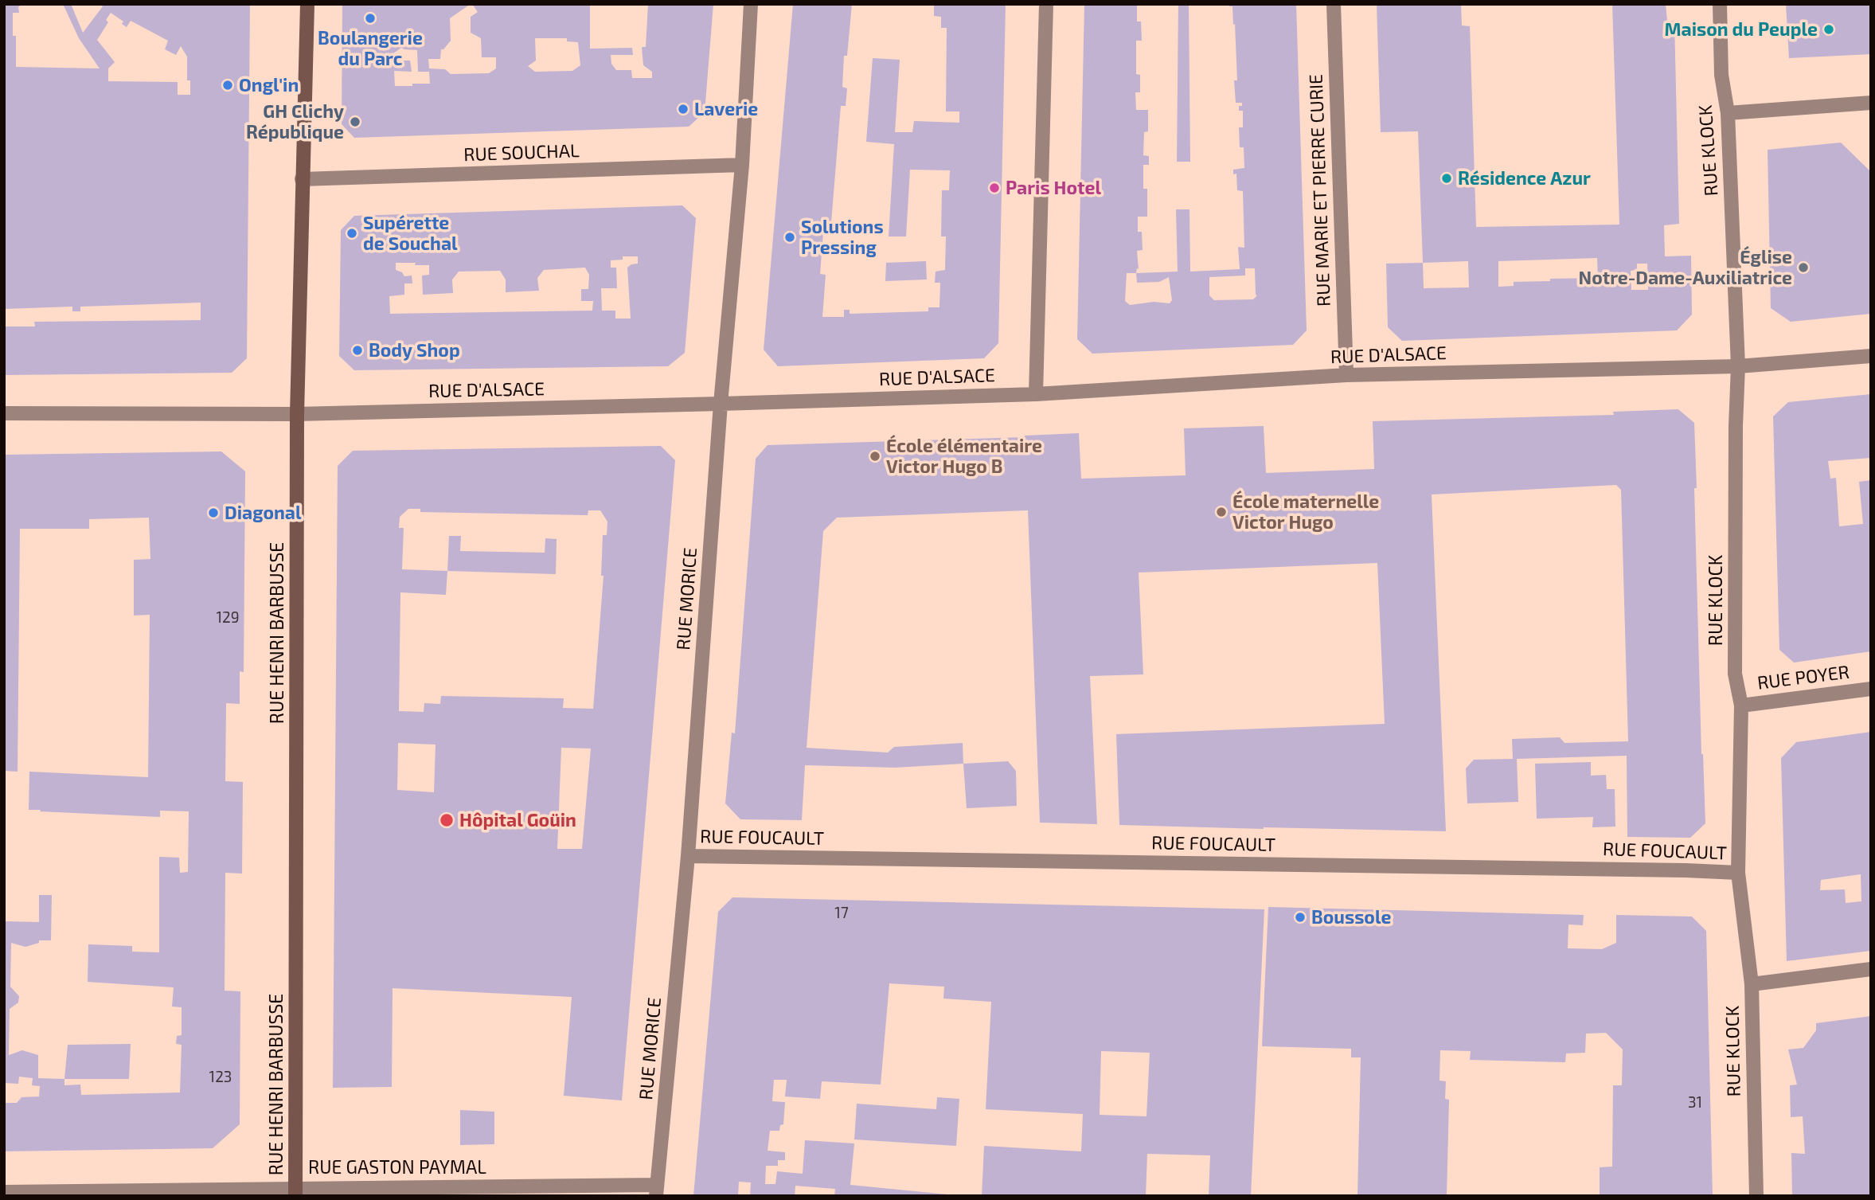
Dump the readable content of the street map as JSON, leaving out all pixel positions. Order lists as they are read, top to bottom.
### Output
{
  "streets": {
    "main road": ["RUE HENRI BARBUSSE"],
    "street": [
      "RUE KLOCK",
      "RUE SOUCHAL",
      "RUE MARIE ET PIERRE CURIE",
      "RUE D'ALSACE",
      "RUE MORICE",
      "RUE POYER",
      "RUE FOUCAULT",
      "RUE GASTON PAYMAL"
    ]
  },
  "crossings": [
    ["RUE KLOCK", "RUE D'ALSACE"],
    ["RUE KLOCK", "RUE POYER"],
    ["RUE KLOCK", "RUE FOUCAULT"],
    ["RUE SOUCHAL", "RUE MORICE"],
    ["RUE SOUCHAL", "RUE HENRI BARBUSSE"],
    ["RUE MARIE ET PIERRE CURIE", "RUE D'ALSACE"],
    ["RUE D'ALSACE", "RUE MORICE"],
    ["RUE D'ALSACE", "RUE HENRI BARBUSSE"],
    ["RUE MORICE", "RUE FOUCAULT"],
    ["RUE MORICE", "RUE GASTON PAYMAL"],
    ["RUE HENRI BARBUSSE", "RUE GASTON PAYMAL"]
  ],
  "places": [
    "Boulangerie du Parc",
    "Maison du Peuple",
    "Ongl'in",
    "Laverie",
    "GH Clichy République",
    "Résidence Azur",
    "Paris Hotel",
    "Supérette de Souchal",
    "Solutions Pressing",
    "Église Notre-Dame-Auxiliatrice",
    "Body Shop",
    "École élémentaire Victor Hugo B",
    "École maternelle Victor Hugo",
    "Diagonal",
    "Hôpital Goüin",
    "Boussole"
  ],
  "house_numbers": [
    "129",
    "17",
    "123",
    "31"
  ]
}
